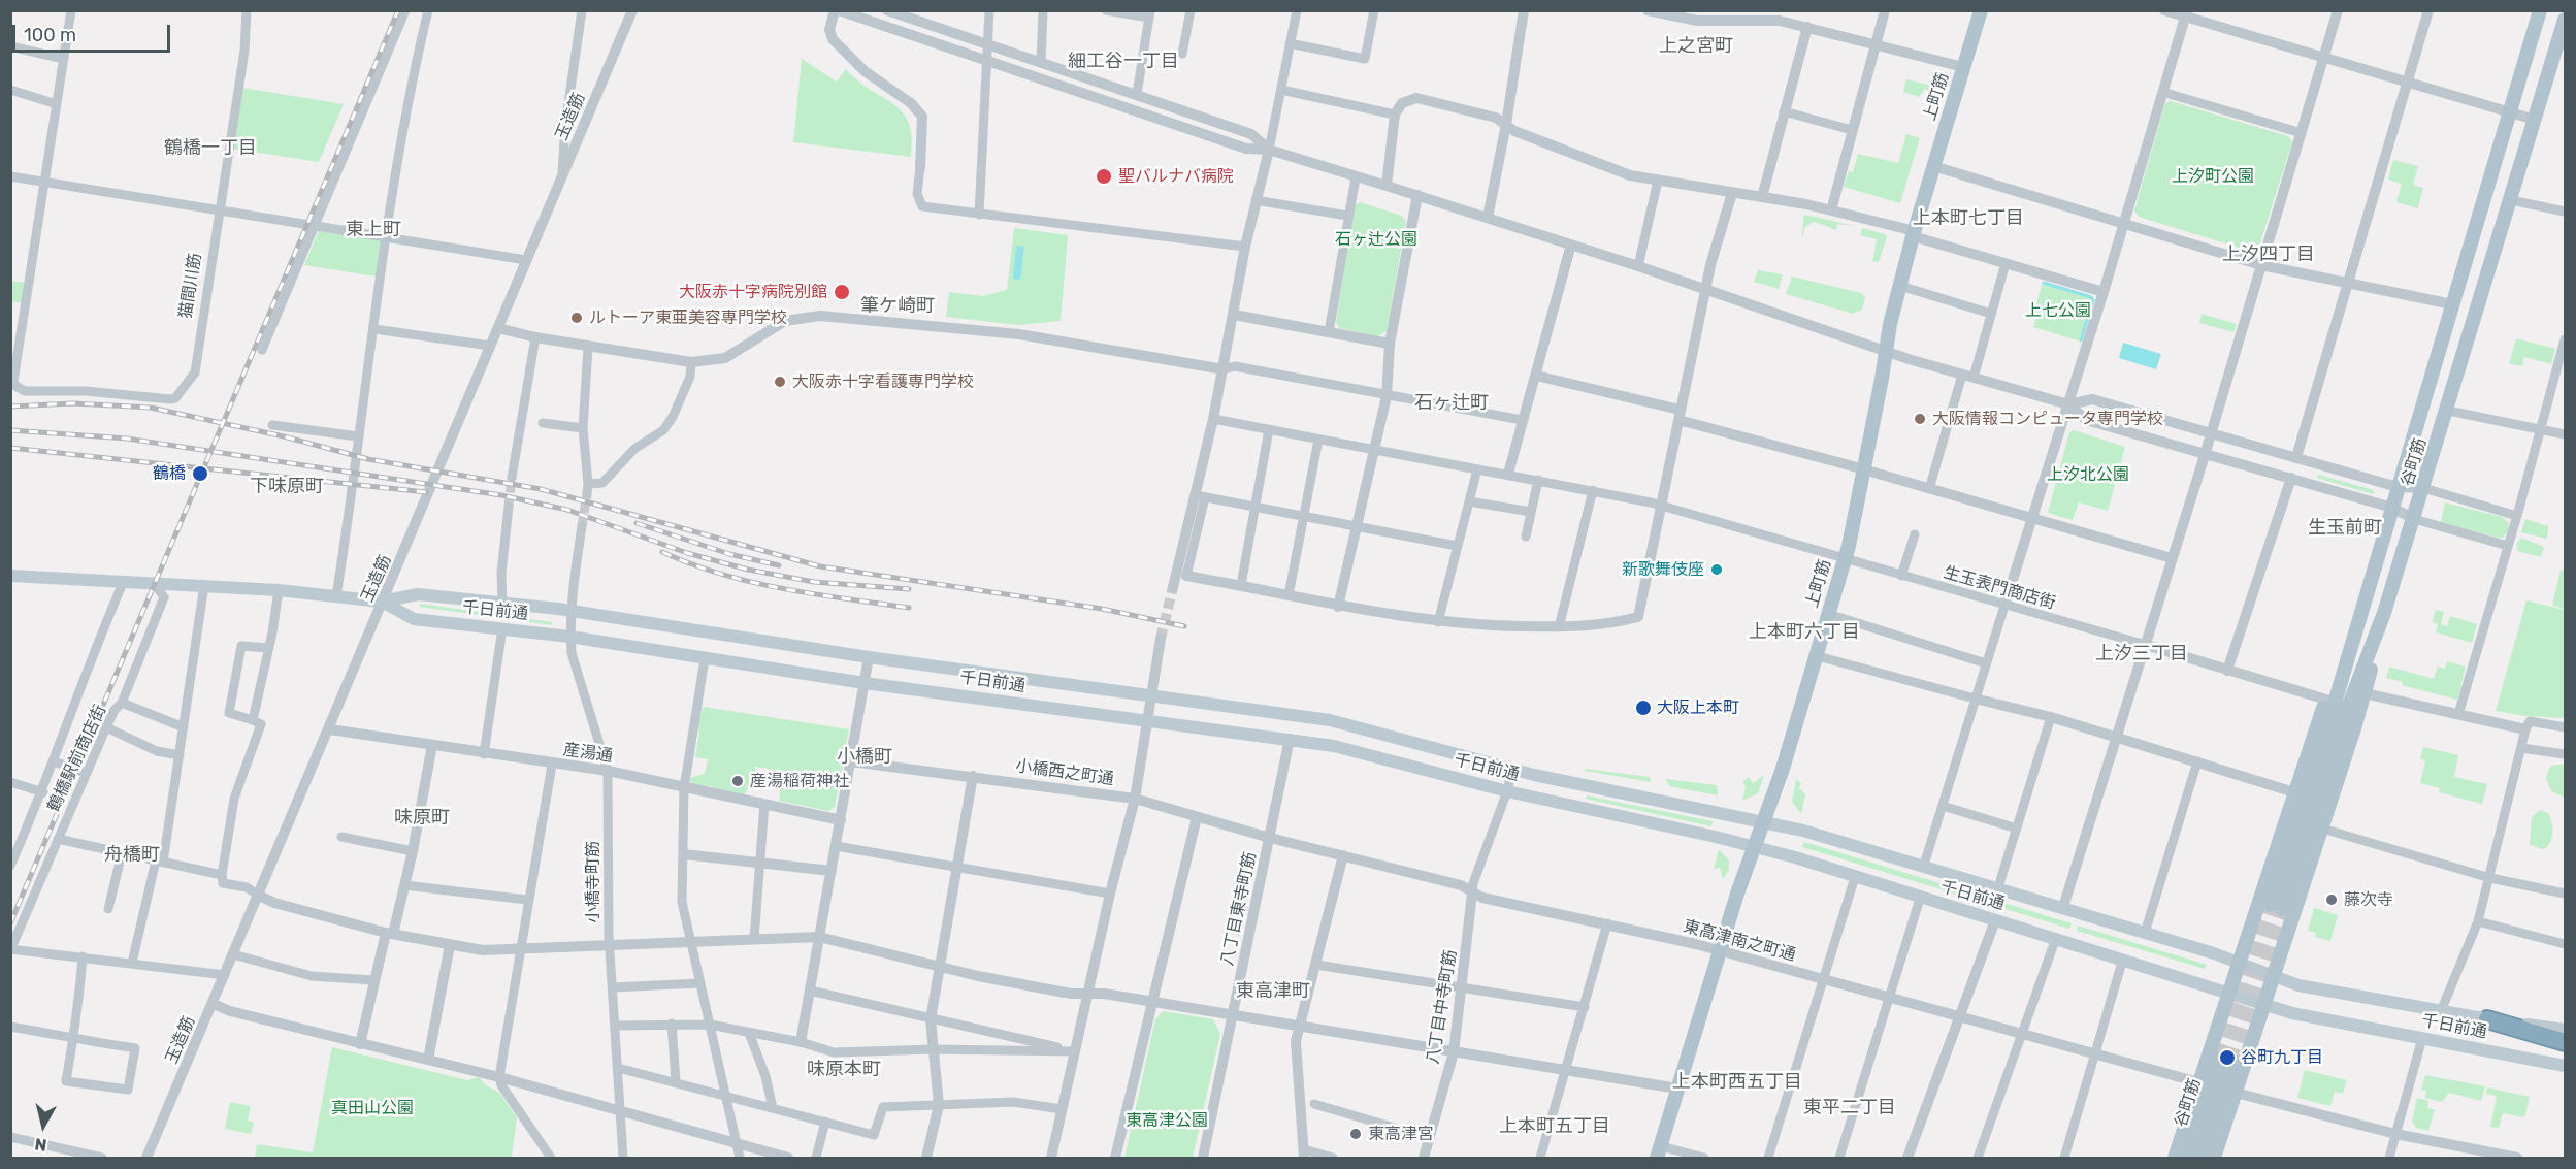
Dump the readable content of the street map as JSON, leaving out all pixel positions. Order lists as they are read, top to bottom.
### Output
{
  "streets": {
    "main road": ["上町筋", "谷町筋", "千日前通"],
    "street": [
      "玉造筋",
      "猫間川筋",
      "生玉表門商店街",
      "産湯通",
      "鶴橋駅前商店街",
      "小橋西之町通",
      "小橋寺町筋",
      "八丁目東寺町筋",
      "東高津南之町通",
      "八丁目中寺町筋"
    ]
  },
  "crossings": [
    ["上町筋", "生玉表門商店街"],
    ["上町筋", "千日前通"],
    ["上町筋", "東高津南之町通"],
    ["玉造筋", "千日前通"],
    ["玉造筋", "産湯通"],
    ["千日前通", "鶴橋駅前商店街"],
    ["千日前通", "小橋寺町筋"],
    ["千日前通", "八丁目東寺町筋"],
    ["産湯通", "小橋寺町筋"],
    ["小橋西之町通", "八丁目東寺町筋"],
    ["小橋西之町通", "東高津南之町通"],
    ["八丁目東寺町筋", "東高津南之町通"],
    ["東高津南之町通", "八丁目中寺町筋"]
  ],
  "districts": [
    "上之宮町",
    "細工谷一丁目",
    "鶴橋一丁目",
    "上本町七丁目",
    "東上町",
    "上汐四丁目",
    "筆ケ崎町",
    "石ヶ辻町",
    "下味原町",
    "生玉前町",
    "上本町六丁目",
    "上汐三丁目",
    "小橋町",
    "味原町",
    "舟橋町",
    "東高津町",
    "味原本町",
    "上本町西五丁目",
    "東平二丁目",
    "上本町五丁目"
  ],
  "parks": [
    "上汐町公園",
    "石ヶ辻公園",
    "上七公園",
    "上汐北公園",
    "真田山公園",
    "東高津公園"
  ],
  "places": [
    "聖バルナバ病院",
    "大阪赤十字病院別館",
    "ルトーア東亜美容専門学校",
    "大阪赤十字看護専門学校",
    "大阪情報コンピュータ専門学校",
    "鶴橋",
    "新歌舞伎座",
    "大阪上本町",
    "産湯稲荷神社",
    "藤次寺",
    "谷町九丁目",
    "東高津宮"
  ],
  "scale_bar": "100 m",
  "north": "bottom"
}
